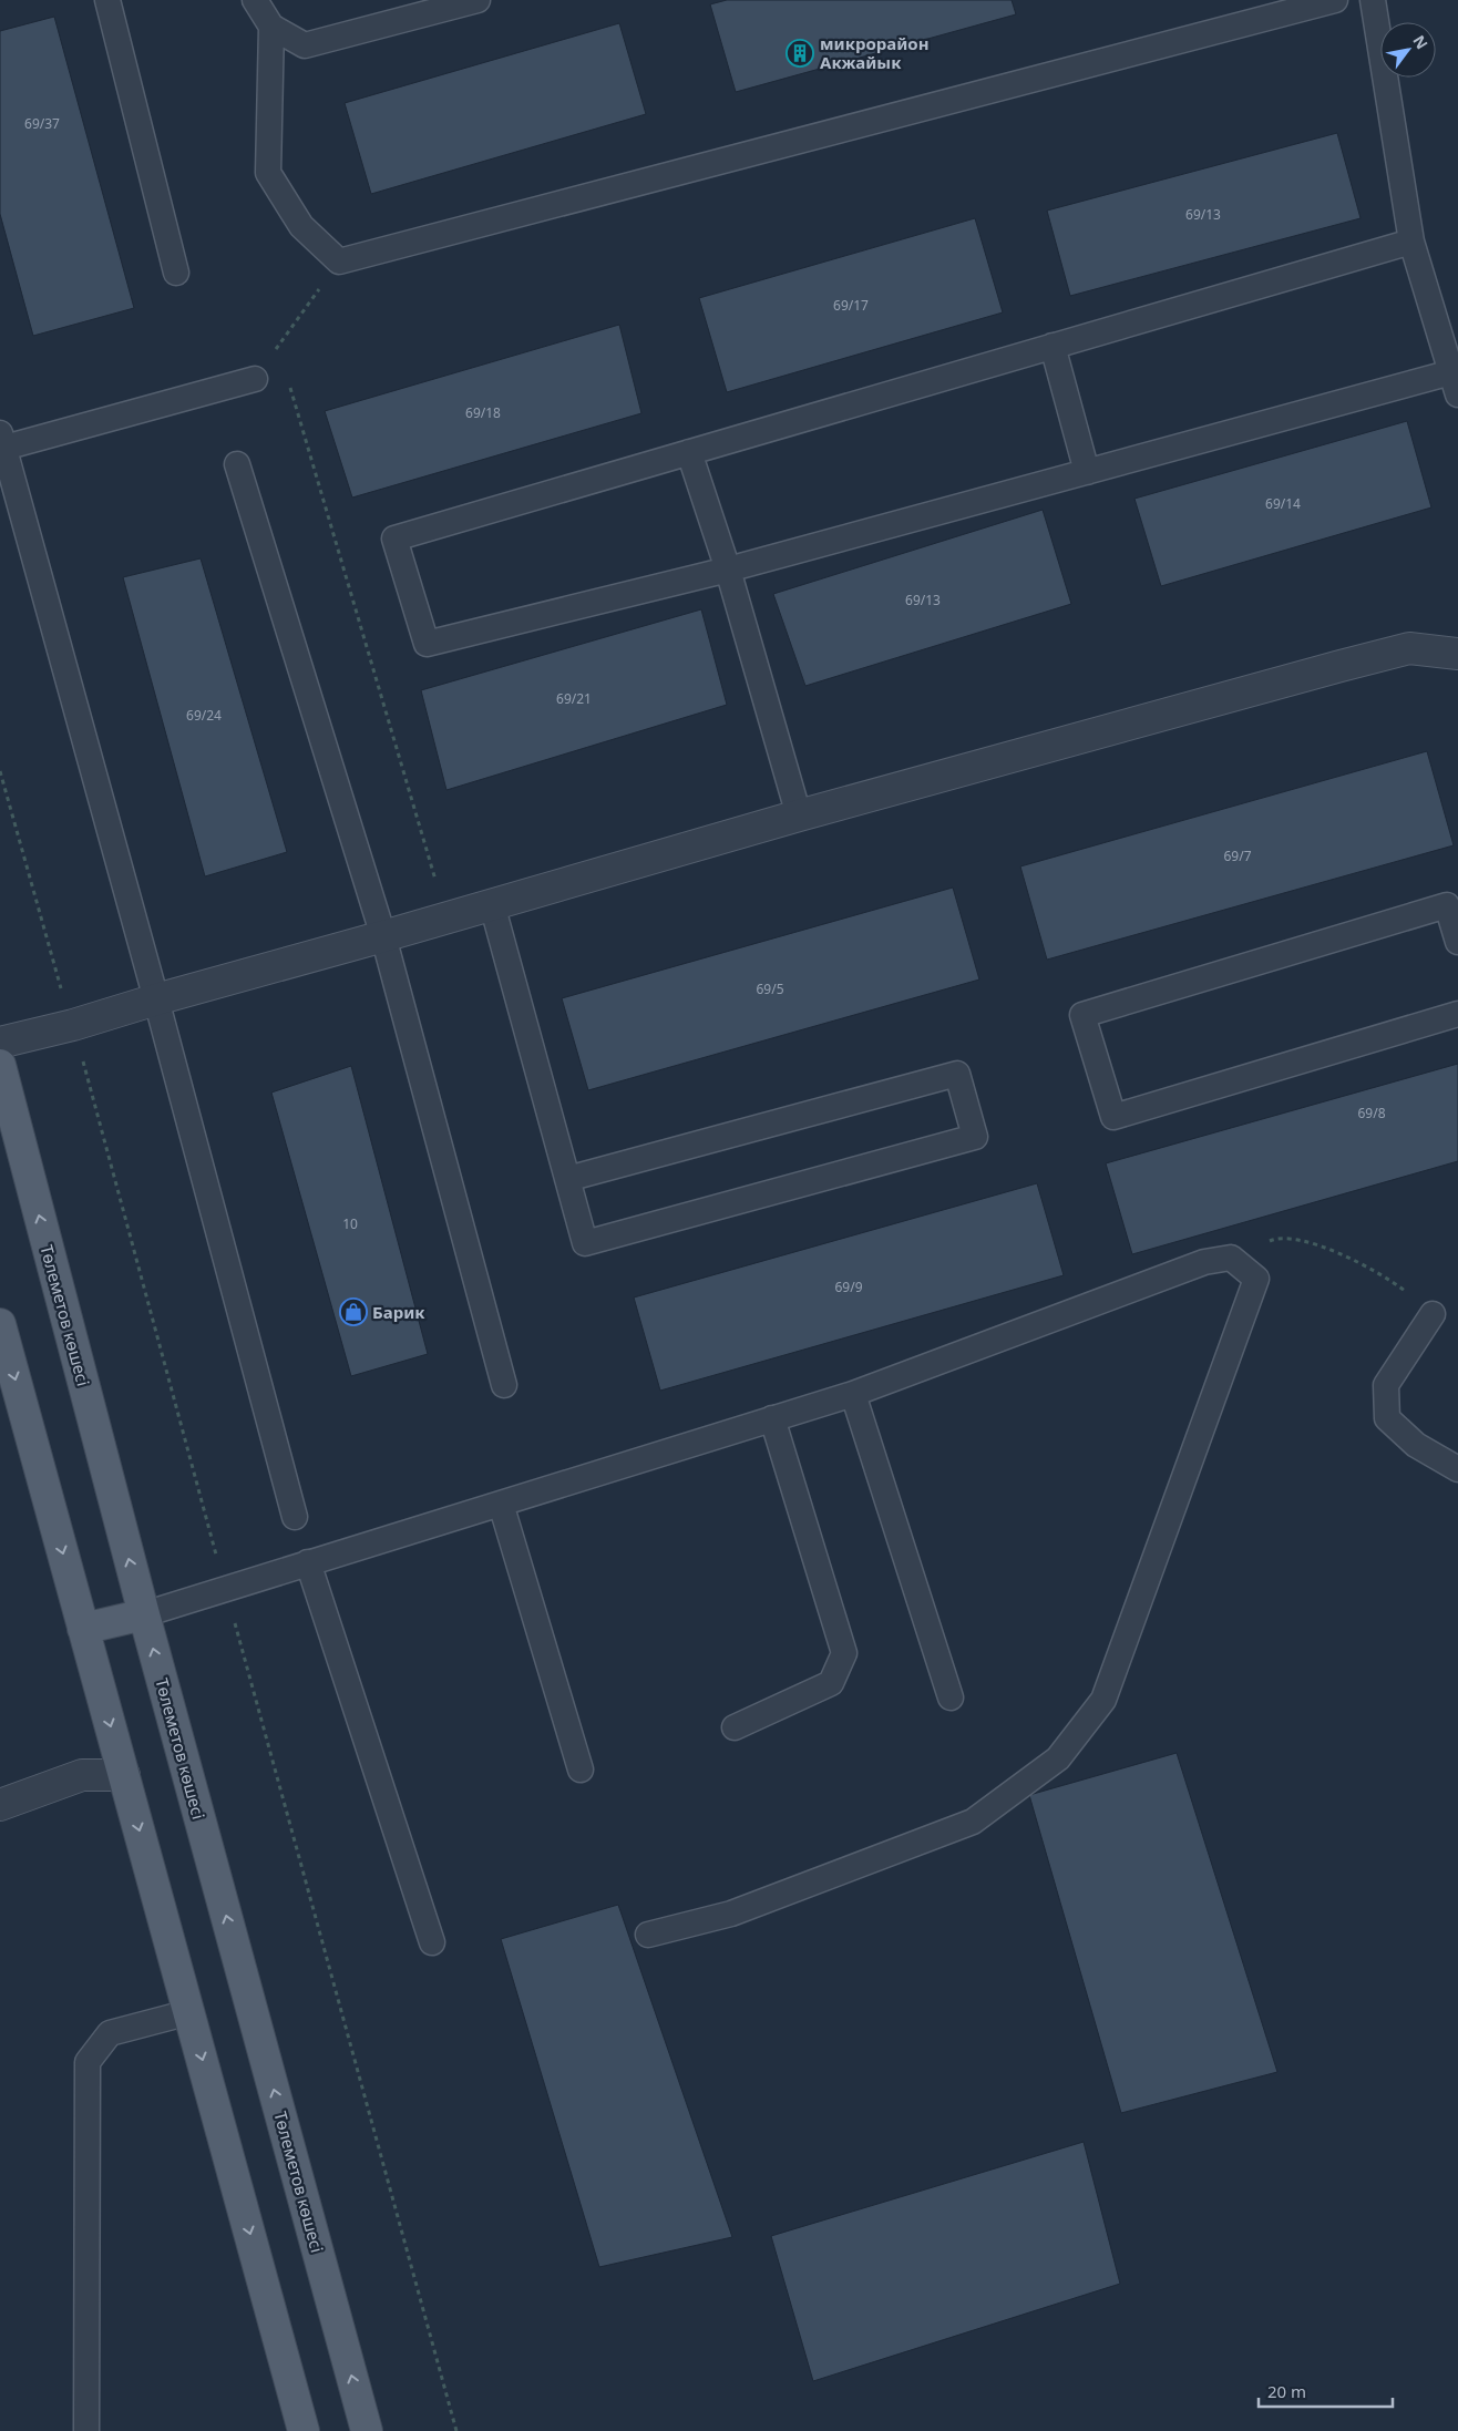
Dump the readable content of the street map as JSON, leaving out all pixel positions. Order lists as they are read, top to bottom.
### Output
{
  "streets": {
    "main road": ["Төлеметов көшесі"]
  },
  "places": {
    "building": ["микрорайон Акжайык"],
    "shop": ["Барик"]
  },
  "house_numbers": [
    "69/37",
    "69/13",
    "69/17",
    "69/18",
    "69/14",
    "69/13",
    "69/21",
    "69/24",
    "69/7",
    "69/5",
    "69/8",
    "10",
    "69/9"
  ],
  "scale_bar": "20 m",
  "north": "top right"
}
